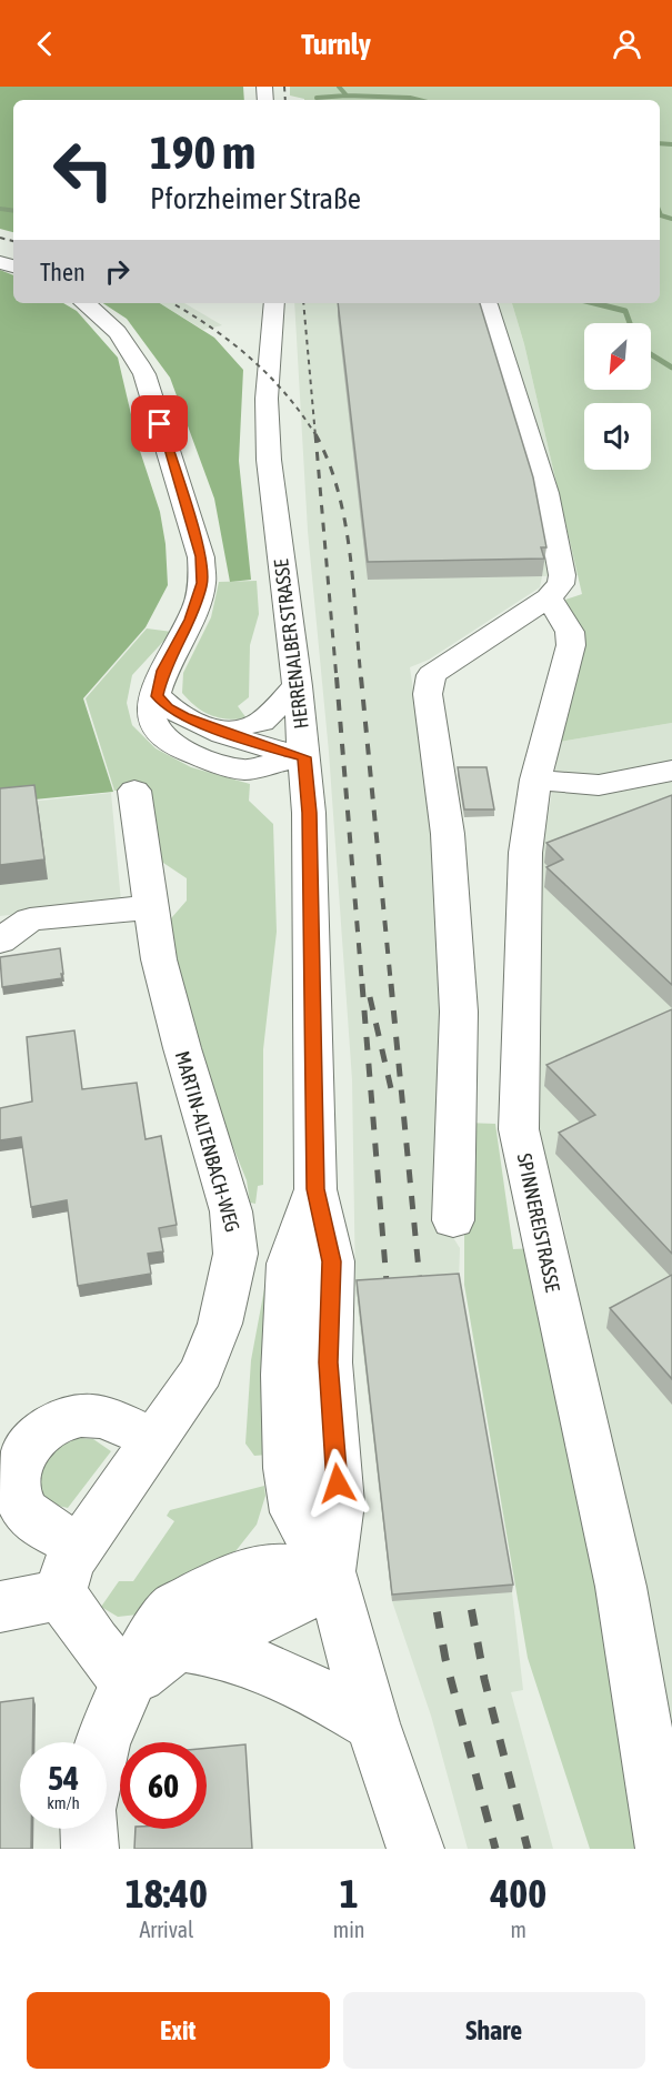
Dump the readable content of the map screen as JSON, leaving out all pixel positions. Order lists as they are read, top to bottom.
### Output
{
  "streets": {
    "main road": ["HERRENALBER STRASSE", "MARTIN-ALTENBACH-WEG", "SPINNEREISTRASSE"]
  },
  "north": "bottom left",
  "page": {
    "header": "Turnly",
    "turn": ["190 m", "Pforzheimer Straße"],
    "then": "Then",
    "speed": "54 km/h",
    "limit": "60",
    "eta": [
      "18:40",
      "Arrival",
      "1",
      "min",
      "400",
      "m"
    ],
    "buttons": ["Exit", "Share"]
  }
}
